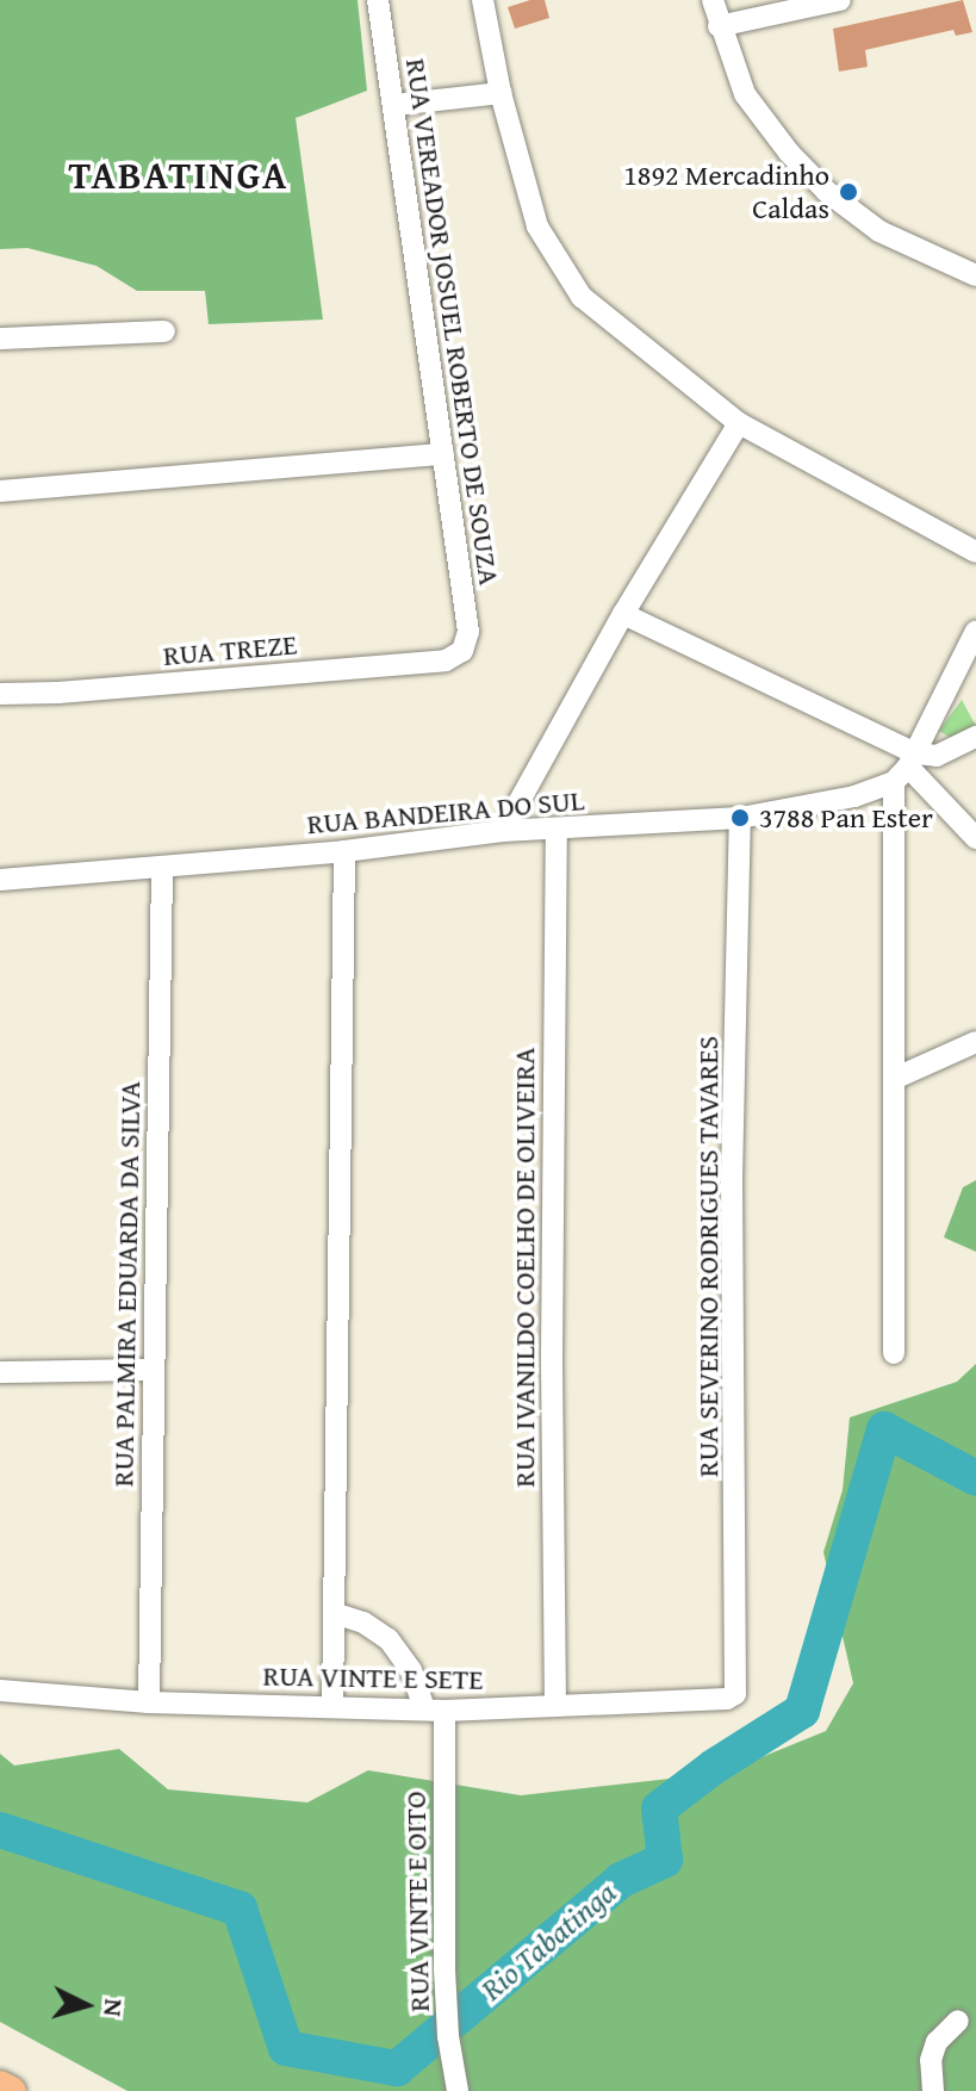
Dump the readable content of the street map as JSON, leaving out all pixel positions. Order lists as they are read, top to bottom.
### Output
{
  "streets": {
    "street": [
      "RUA VEREADOR JOSUEL ROBERTO DE SOUZA",
      "RUA TREZE",
      "RUA BANDEIRA DO SUL",
      "RUA SEVERINO RODRIGUES TAVARES",
      "RUA IVANILDO COELHO DE OLIVEIRA",
      "RUA PALMIRA EDUARDA DA SILVA",
      "RUA VINTE E SETE",
      "RUA VINTE E OITO"
    ]
  },
  "crossings": [
    ["RUA VEREADOR JOSUEL ROBERTO DE SOUZA", "RUA TREZE"],
    ["RUA BANDEIRA DO SUL", "RUA SEVERINO RODRIGUES TAVARES"],
    ["RUA BANDEIRA DO SUL", "RUA IVANILDO COELHO DE OLIVEIRA"],
    ["RUA BANDEIRA DO SUL", "RUA PALMIRA EDUARDA DA SILVA"],
    ["RUA SEVERINO RODRIGUES TAVARES", "RUA VINTE E SETE"],
    ["RUA IVANILDO COELHO DE OLIVEIRA", "RUA VINTE E SETE"],
    ["RUA PALMIRA EDUARDA DA SILVA", "RUA VINTE E SETE"],
    ["RUA VINTE E SETE", "RUA VINTE E OITO"]
  ],
  "districts": ["TABATINGA"],
  "water": ["Rio Tabatinga"],
  "places": ["1892 Mercadinho Caldas", "3788 Pan Ester"],
  "north": "right"
}
